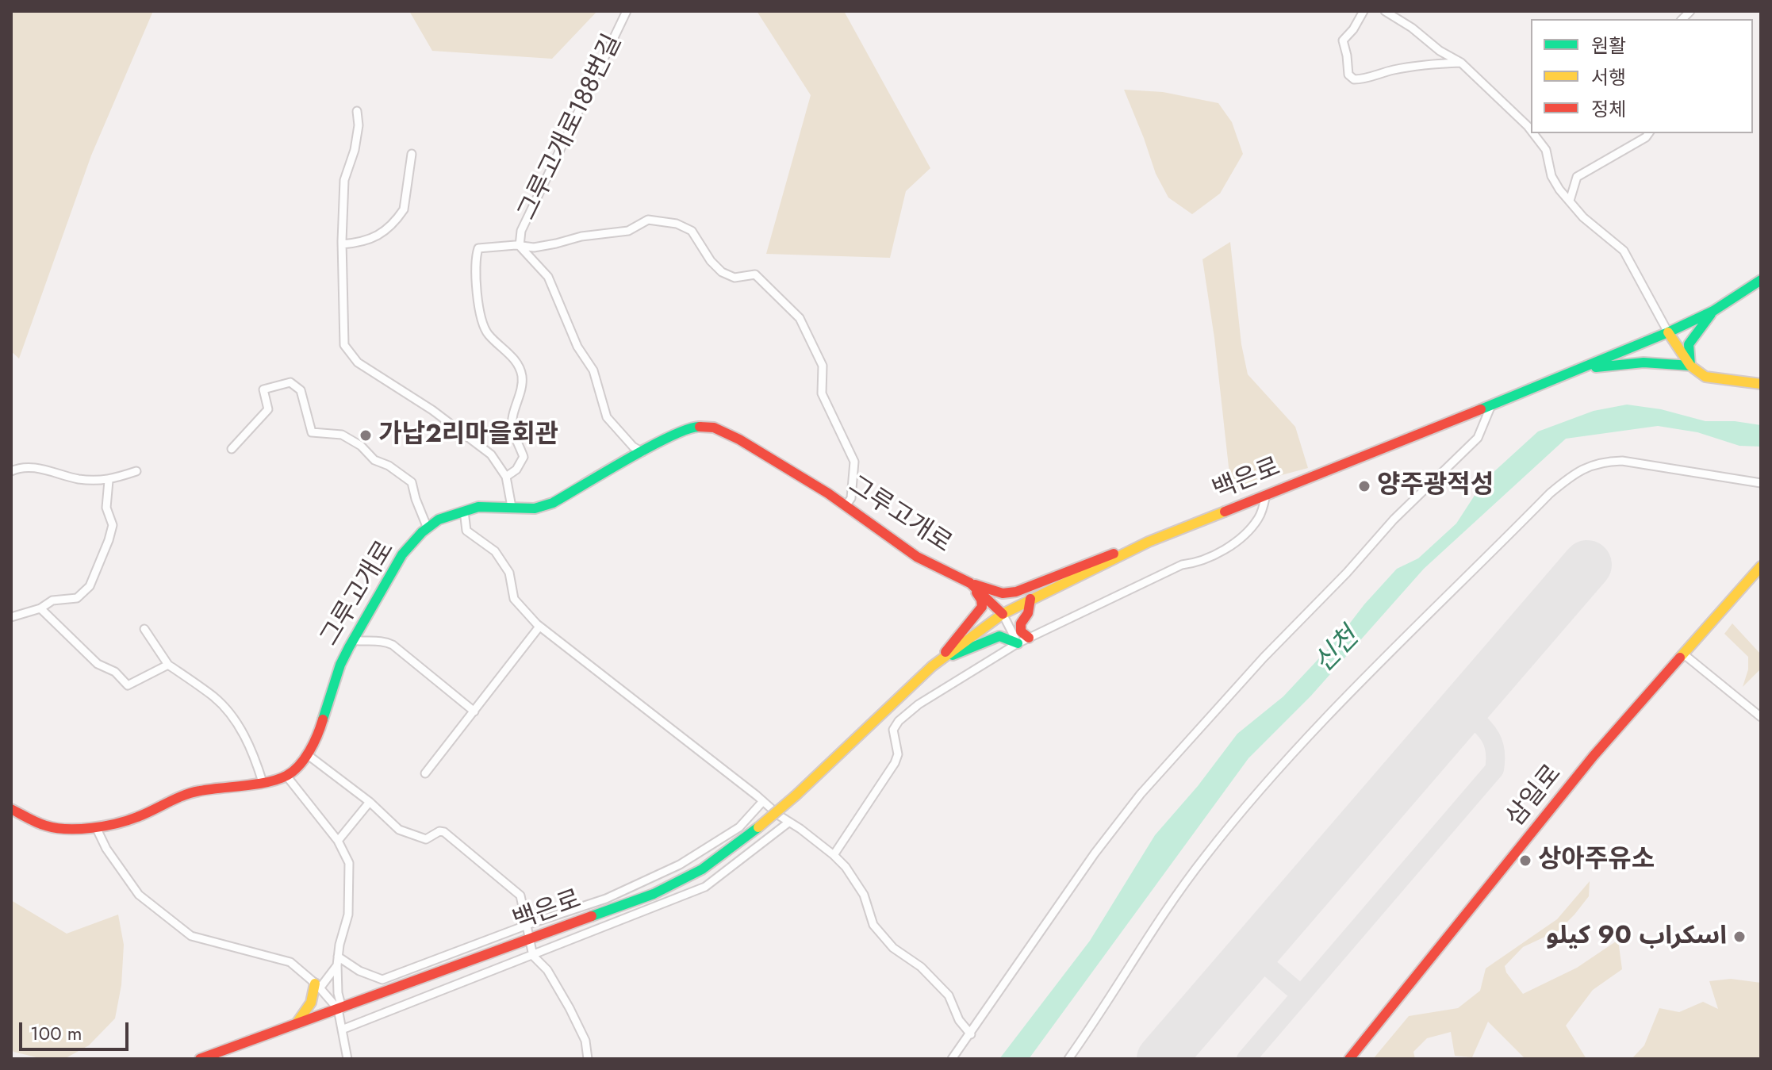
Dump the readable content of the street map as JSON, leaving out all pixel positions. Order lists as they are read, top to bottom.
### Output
{
  "streets": {
    "main road": ["백은로", "그루고개로", "삼일로"],
    "street": ["그루고개로188번길"]
  },
  "crossings": [
    ["그루고개로188번길", "그루고개로"],
    ["백은로", "그루고개로"]
  ],
  "water": ["신천"],
  "places": [
    "가납2리마을회관",
    "양주광적성",
    "상아주유소",
    "اسكراب 90 كيلو"
  ],
  "legend": ["원활", "서행", "정체"],
  "scale_bar": "100 m"
}
